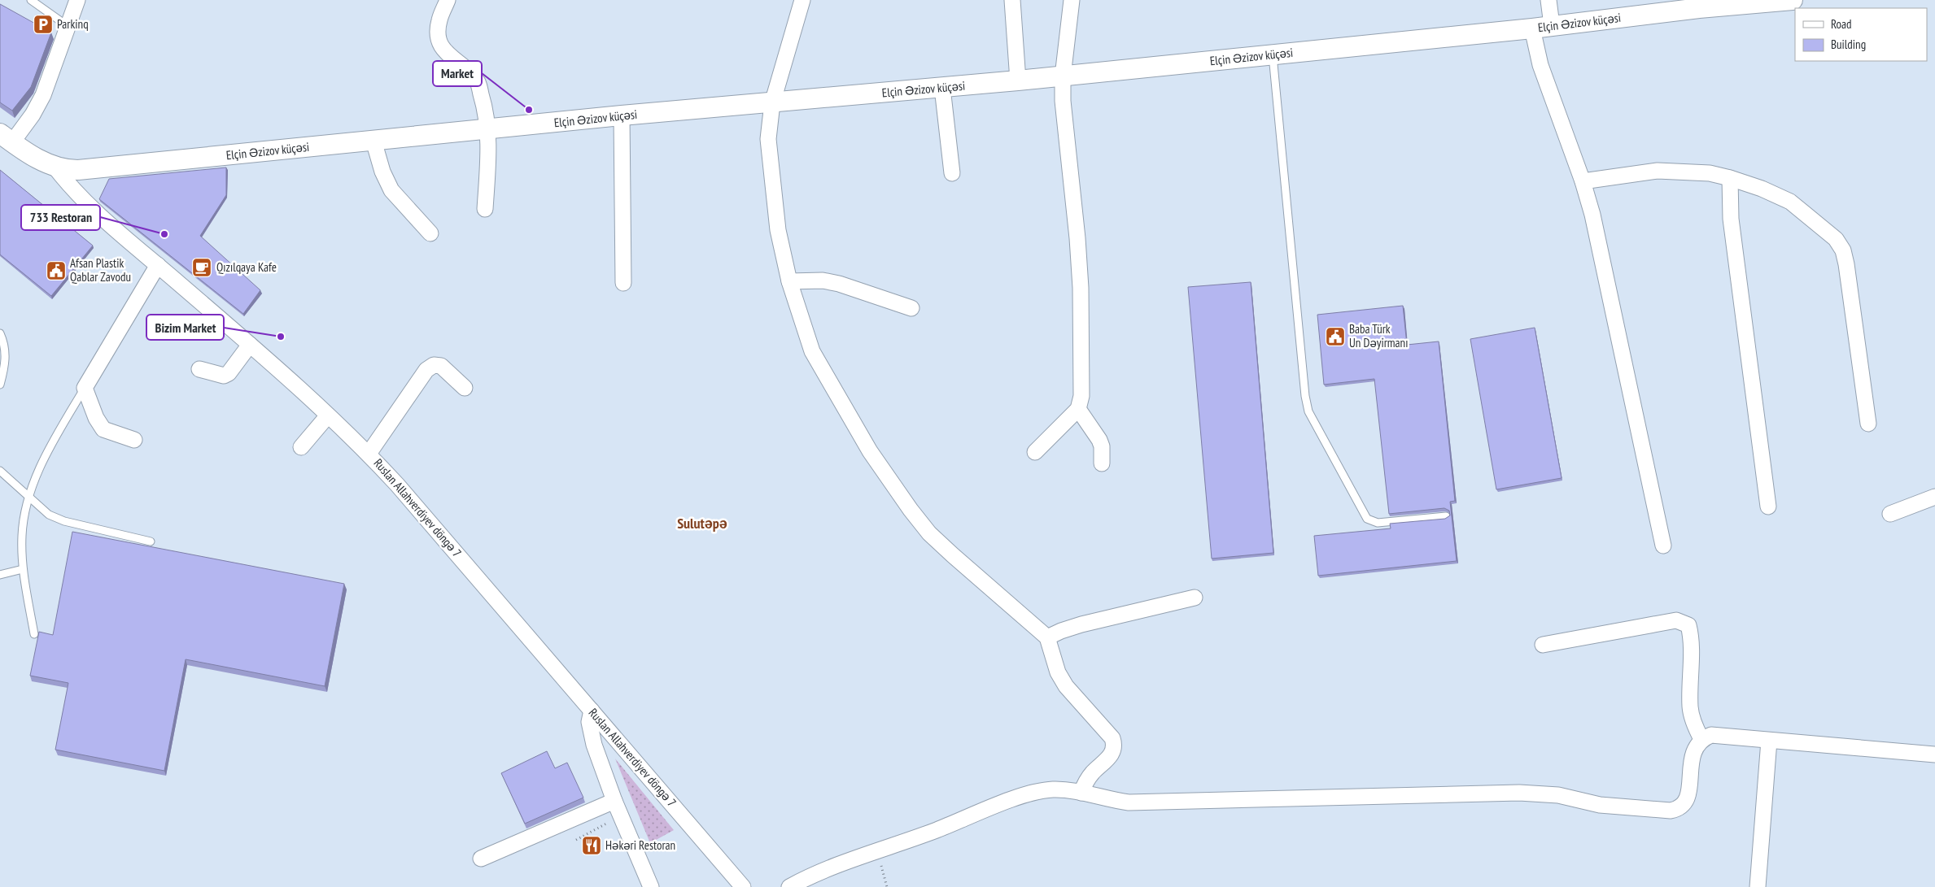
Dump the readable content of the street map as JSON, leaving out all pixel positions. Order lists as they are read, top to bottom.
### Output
{
  "streets": {
    "street": ["Elçin Əzizov küçəsi", "Ruslan Allahverdiyev döngə 7"]
  },
  "crossings": [
    ["Elçin Əzizov küçəsi", "Ruslan Allahverdiyev döngə 7"]
  ],
  "districts": ["Sulutəpə"],
  "places": {
    "parking": ["Parkinq"],
    "other": ["Market", "733 Restoran", "Bizim Market"],
    "cafe": ["Qızılqaya Kafe"],
    "public building": ["Afsan Plastik Qablar Zavodu", "Baba Türk Un Dəyirmanı"],
    "restaurant": ["Həkəri Restoran"]
  },
  "legend": ["Road", "Building"]
}
